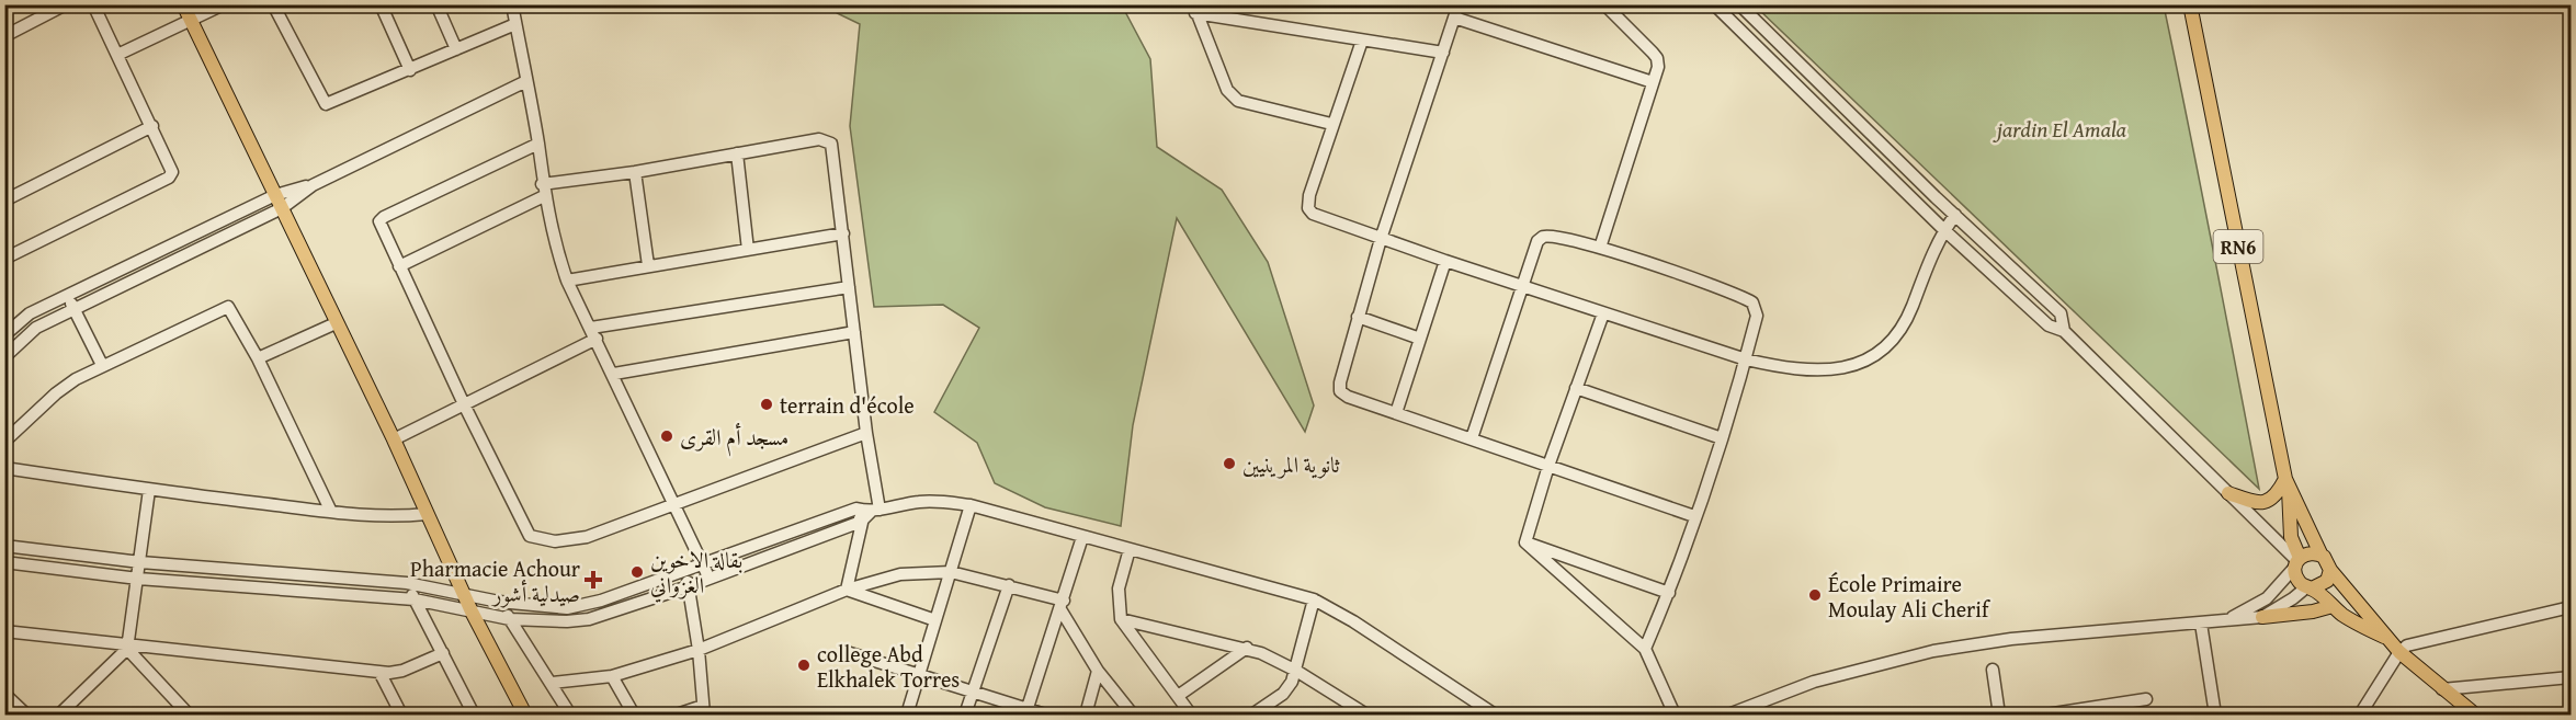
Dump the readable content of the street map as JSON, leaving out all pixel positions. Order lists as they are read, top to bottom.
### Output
{
  "streets": {
    "main road": ["RN6"]
  },
  "parks": ["jardin El Amala"],
  "places": {
    "other": [
      "terrain d'école",
      "مسجد أم القرى",
      "ثانوية المرينيين",
      "بقالة الاخوين الغزواني",
      "École Primaire Moulay Ali Cherif",
      "college Abd Elkhalek Torres"
    ],
    "health": ["Pharmacie Achour صيدلية أشور"]
  }
}
